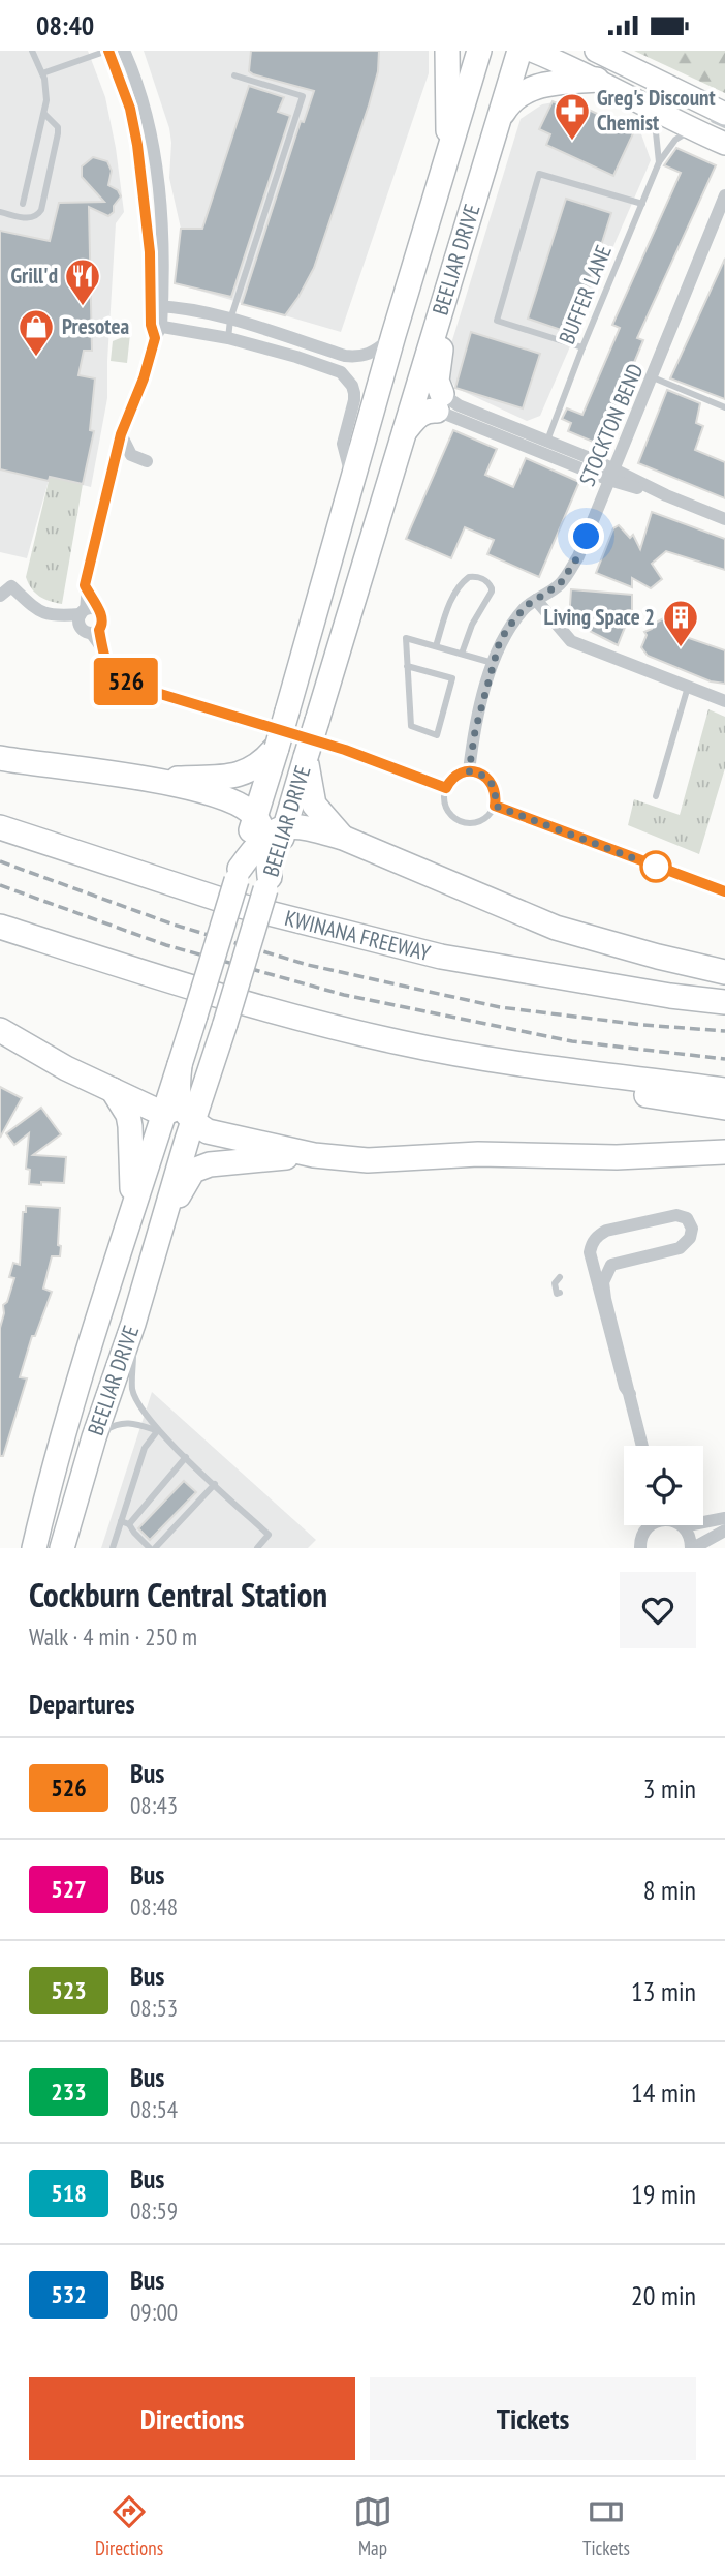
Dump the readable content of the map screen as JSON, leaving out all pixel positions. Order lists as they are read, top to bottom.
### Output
{
  "streets": {
    "highway": ["BEELIAR DRIVE", "KWINANA FREEWAY"],
    "street": ["STOCKTON BEND"],
    "lane": ["BUFFER LANE"]
  },
  "places": {
    "pharmacy": ["Greg's Discount Chemist"],
    "restaurant": ["Grill'd"],
    "shop": ["Presotea"],
    "building": ["Living Space 2"]
  },
  "lines": ["bus line 526"],
  "page": {
    "status": "08:40",
    "on_map": "526",
    "heading": [
      ["Cockburn Central Station", "Walk · 4 min · 250 m"],
      "Departures"
    ],
    "list": [
      {
        "mark": "526",
        "name": "Bus",
        "note": "08:43",
        "value": "3 min"
      },
      {
        "mark": "527",
        "name": "Bus",
        "note": "08:48",
        "value": "8 min"
      },
      {
        "mark": "523",
        "name": "Bus",
        "note": "08:53",
        "value": "13 min"
      },
      {
        "mark": "233",
        "name": "Bus",
        "note": "08:54",
        "value": "14 min"
      },
      {
        "mark": "518",
        "name": "Bus",
        "note": "08:59",
        "value": "19 min"
      },
      {
        "mark": "532",
        "name": "Bus",
        "note": "09:00",
        "value": "20 min"
      }
    ],
    "buttons": ["Directions", "Tickets"],
    "tabs": ["Directions", "Map", "Tickets"]
  }
}
